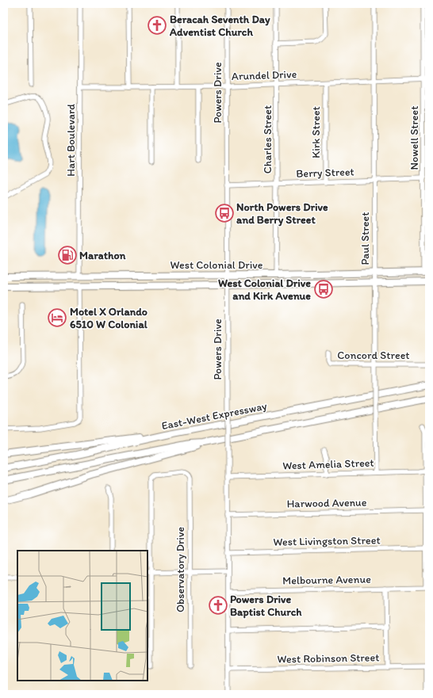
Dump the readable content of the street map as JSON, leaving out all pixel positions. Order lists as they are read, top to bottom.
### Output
{
  "streets": {
    "highway": ["West Colonial Drive", "East-West Expressway"],
    "street": [
      "Arundel Drive",
      "Powers Drive",
      "Kirk Street",
      "Nowell Street",
      "Charles Street",
      "Hart Boulevard",
      "Berry Street",
      "Paul Street",
      "Concord Street",
      "West Amelia Street",
      "Harwood Avenue",
      "West Livingston Street",
      "Observatory Drive",
      "Melbourne Avenue",
      "West Robinson Street"
    ]
  },
  "crossings": [
    ["Arundel Drive", "Powers Drive"],
    ["Arundel Drive", "Kirk Street"],
    ["Arundel Drive", "Nowell Street"],
    ["Arundel Drive", "Charles Street"],
    ["Arundel Drive", "Hart Boulevard"],
    ["Arundel Drive", "Paul Street"],
    ["Powers Drive", "Berry Street"],
    ["Powers Drive", "West Colonial Drive"],
    ["Powers Drive", "West Amelia Street"],
    ["Powers Drive", "Harwood Avenue"],
    ["Powers Drive", "West Livingston Street"],
    ["Powers Drive", "Melbourne Avenue"],
    ["Powers Drive", "West Robinson Street"],
    ["Kirk Street", "Berry Street"],
    ["Nowell Street", "Berry Street"],
    ["Nowell Street", "West Colonial Drive"],
    ["Charles Street", "Berry Street"],
    ["Charles Street", "West Colonial Drive"],
    ["Hart Boulevard", "West Colonial Drive"],
    ["Berry Street", "Paul Street"],
    ["Paul Street", "West Colonial Drive"],
    ["Paul Street", "Concord Street"],
    ["Paul Street", "West Amelia Street"]
  ],
  "places": {
    "church": ["Beracah Seventh Day Adventist Church", "Powers Drive Baptist Church"],
    "bus stop": ["North Powers Drive and Berry Street", "West Colonial Drive and Kirk Avenue"],
    "fuel station": ["Marathon"],
    "hotel": ["Motel X Orlando 6510 W Colonial"]
  }
}
